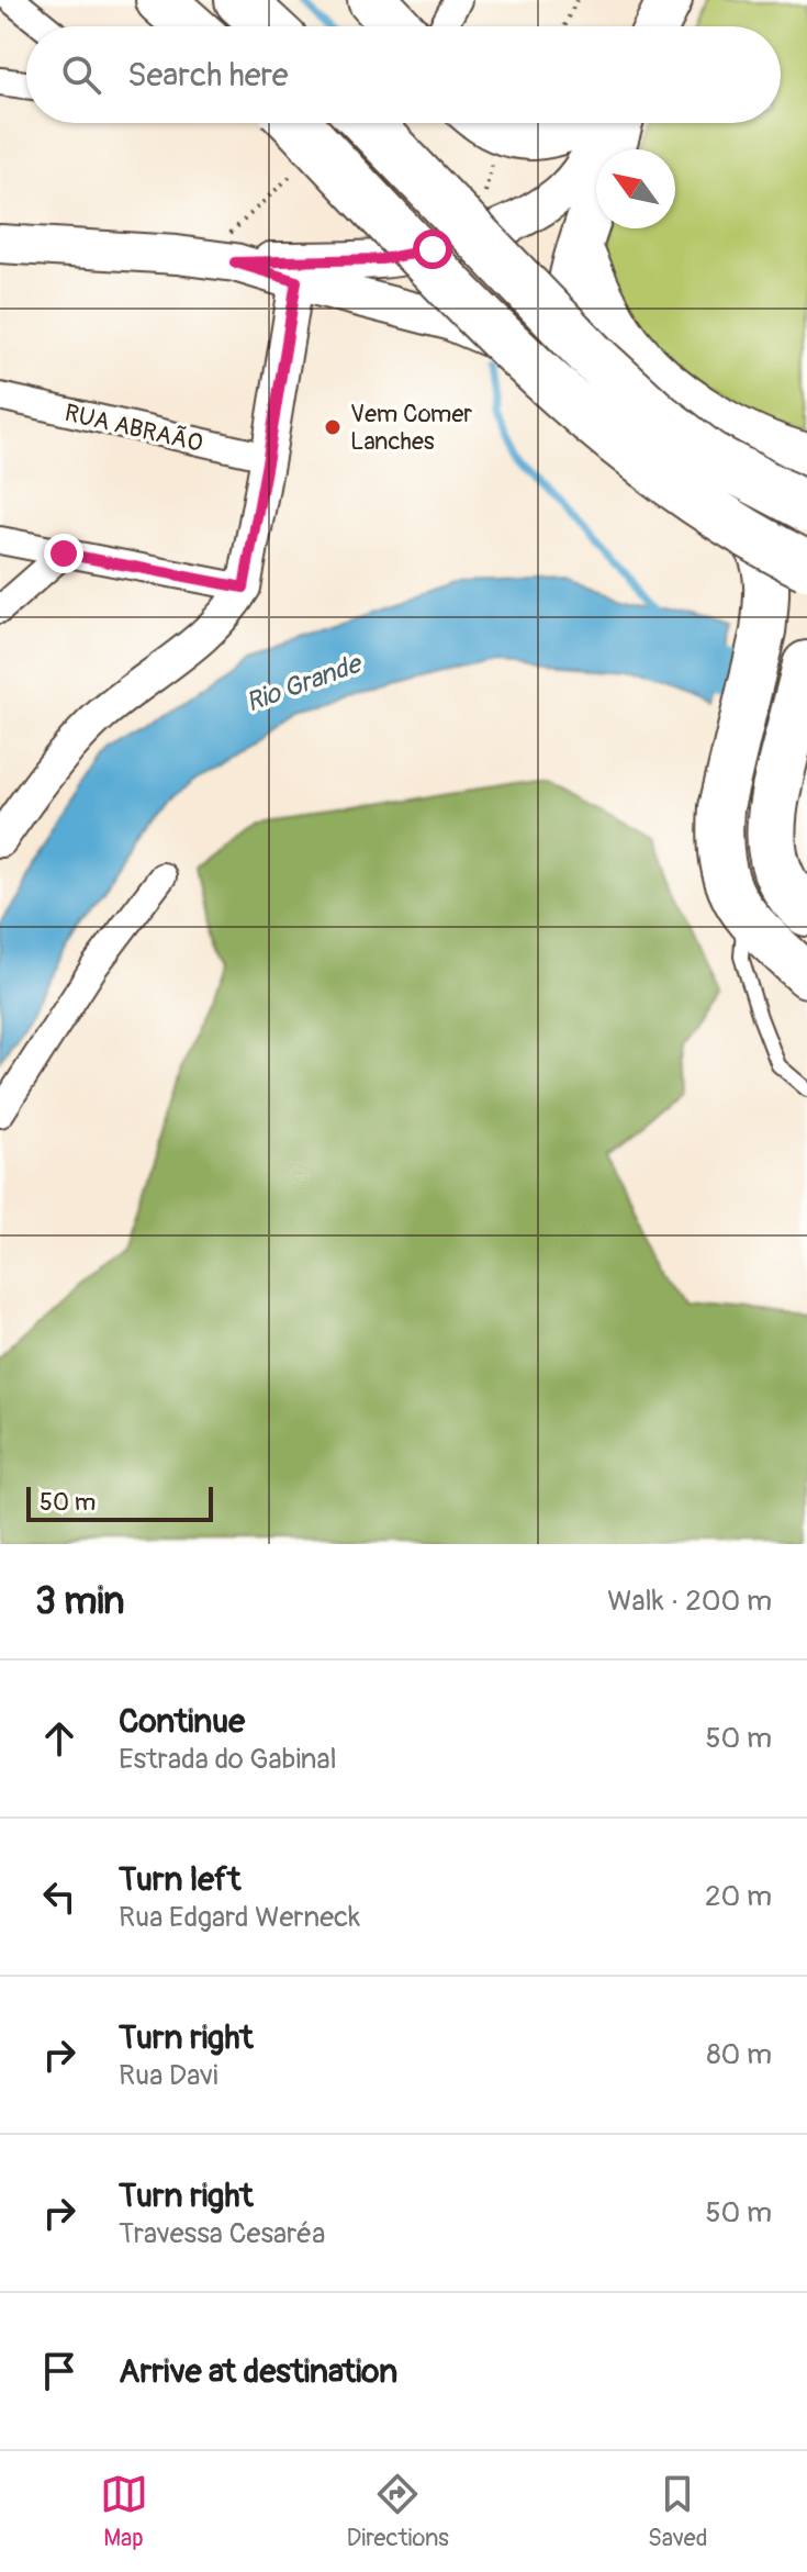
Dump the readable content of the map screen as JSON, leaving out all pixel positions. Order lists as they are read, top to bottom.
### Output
{
  "streets": {
    "street": ["RUA ABRAÃO"]
  },
  "water": ["Rio Grande"],
  "places": ["Vem Comer Lanches"],
  "scale_bar": "50 m",
  "north": "top left",
  "page": {
    "search": "Search here",
    "scale": "50 m",
    "heading": ["3 min", "Walk · 200 m"],
    "list": [
      ["Continue", "Estrada do Gabinal", "50 m"],
      ["Turn left", "Rua Edgard Werneck", "20 m"],
      ["Turn right", "Rua Davi", "80 m"],
      ["Turn right", "Travessa Cesaréa", "50 m"],
      "Arrive at destination"
    ],
    "nav": ["Map", "Directions", "Saved"]
  }
}
